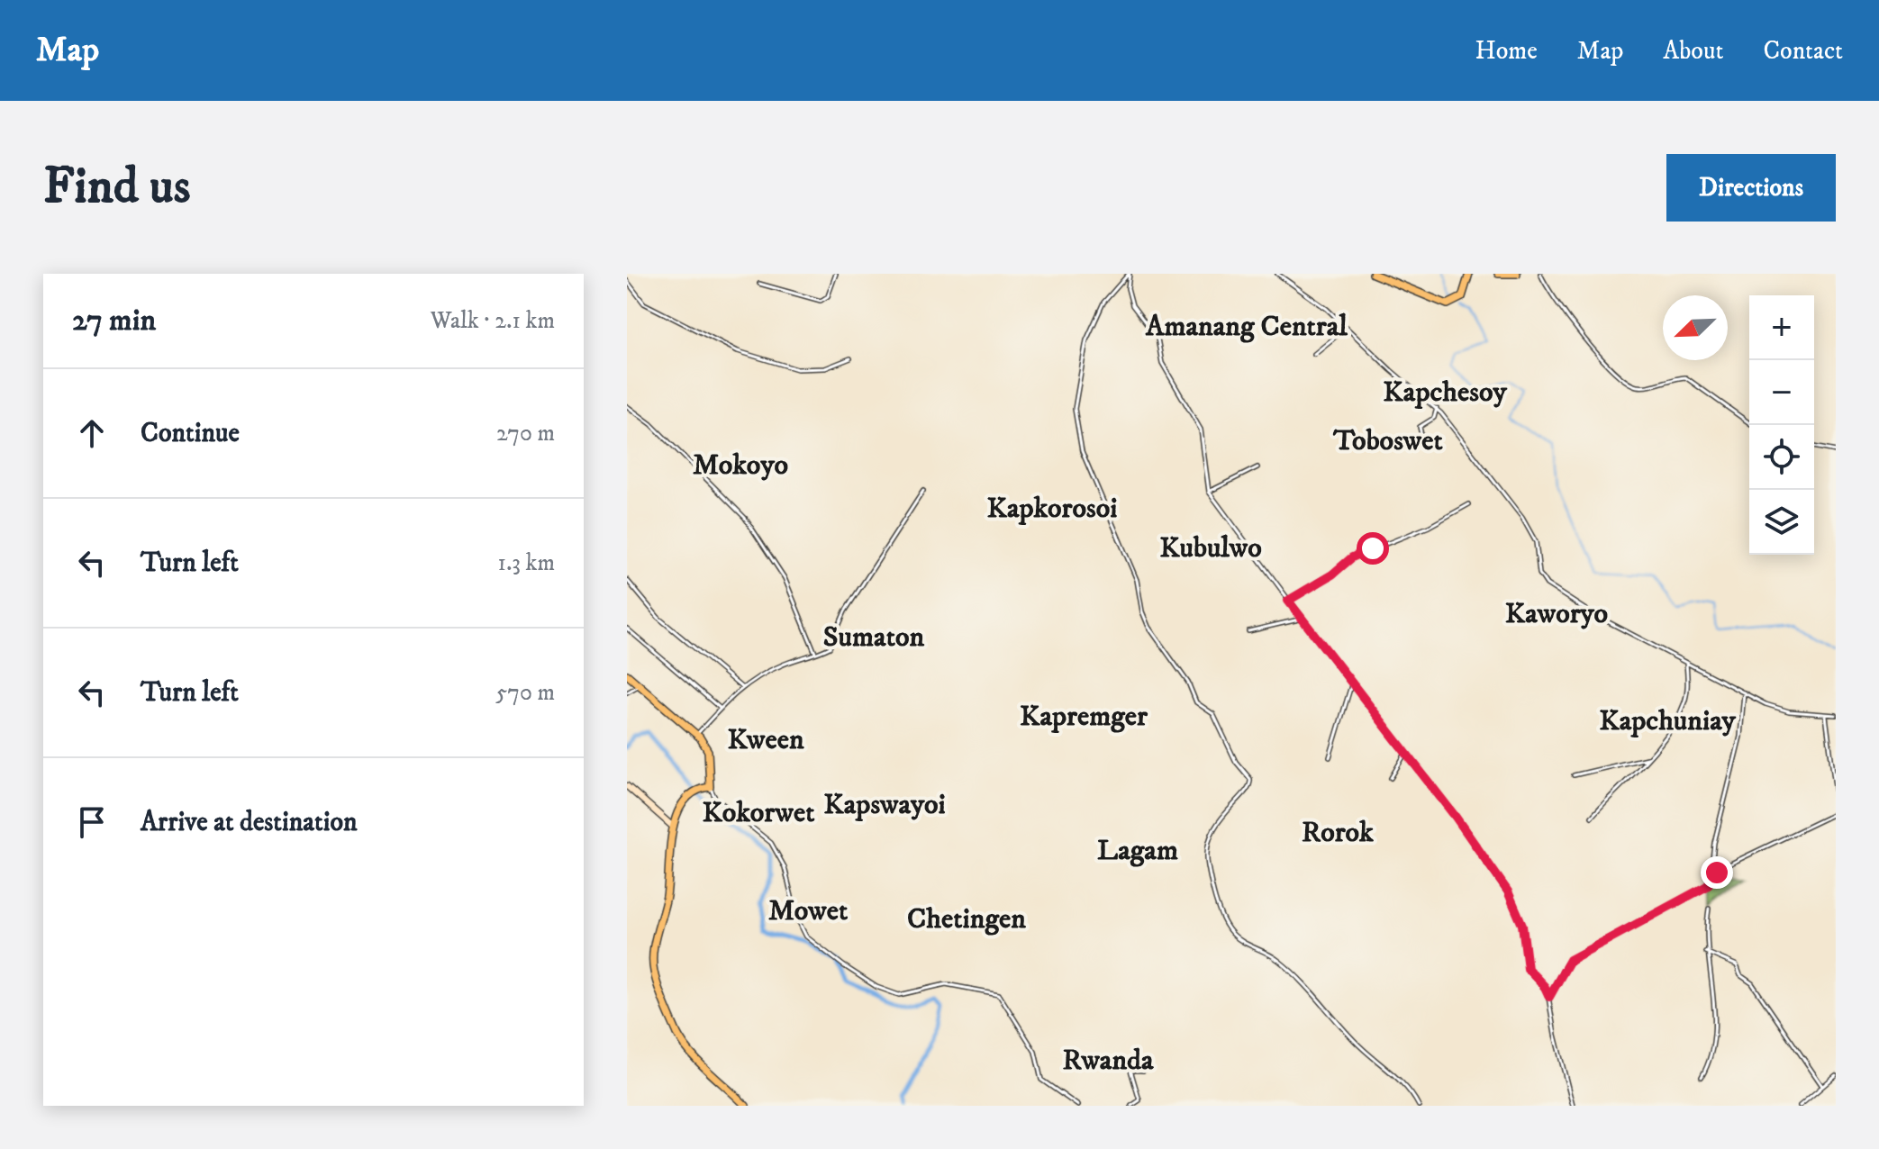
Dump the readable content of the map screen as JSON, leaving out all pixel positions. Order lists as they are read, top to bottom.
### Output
{
  "districts": [
    "Amanang Central",
    "Kapchesoy",
    "Toboswet",
    "Mokoyo",
    "Kapkorosoi",
    "Kubulwo",
    "Kaworyo",
    "Sumaton",
    "Kapremger",
    "Kapchuniay",
    "Kween",
    "Kapswayoi",
    "Kokorwet",
    "Rorok",
    "Lagam",
    "Mowet",
    "Chetingen",
    "Rwanda"
  ],
  "north": "bottom left",
  "page": {
    "header": "Map",
    "nav": [
      "Home",
      "Map",
      "About",
      "Contact"
    ],
    "buttons": "Directions",
    "title": "Find us",
    "heading": ["27 min", "Walk · 2.1 km"],
    "map_buttons": ["+", "−"],
    "list": [
      ["Continue", "270 m"],
      ["Turn left", "1.3 km"],
      ["Turn left", "570 m"],
      "Arrive at destination"
    ]
  }
}
